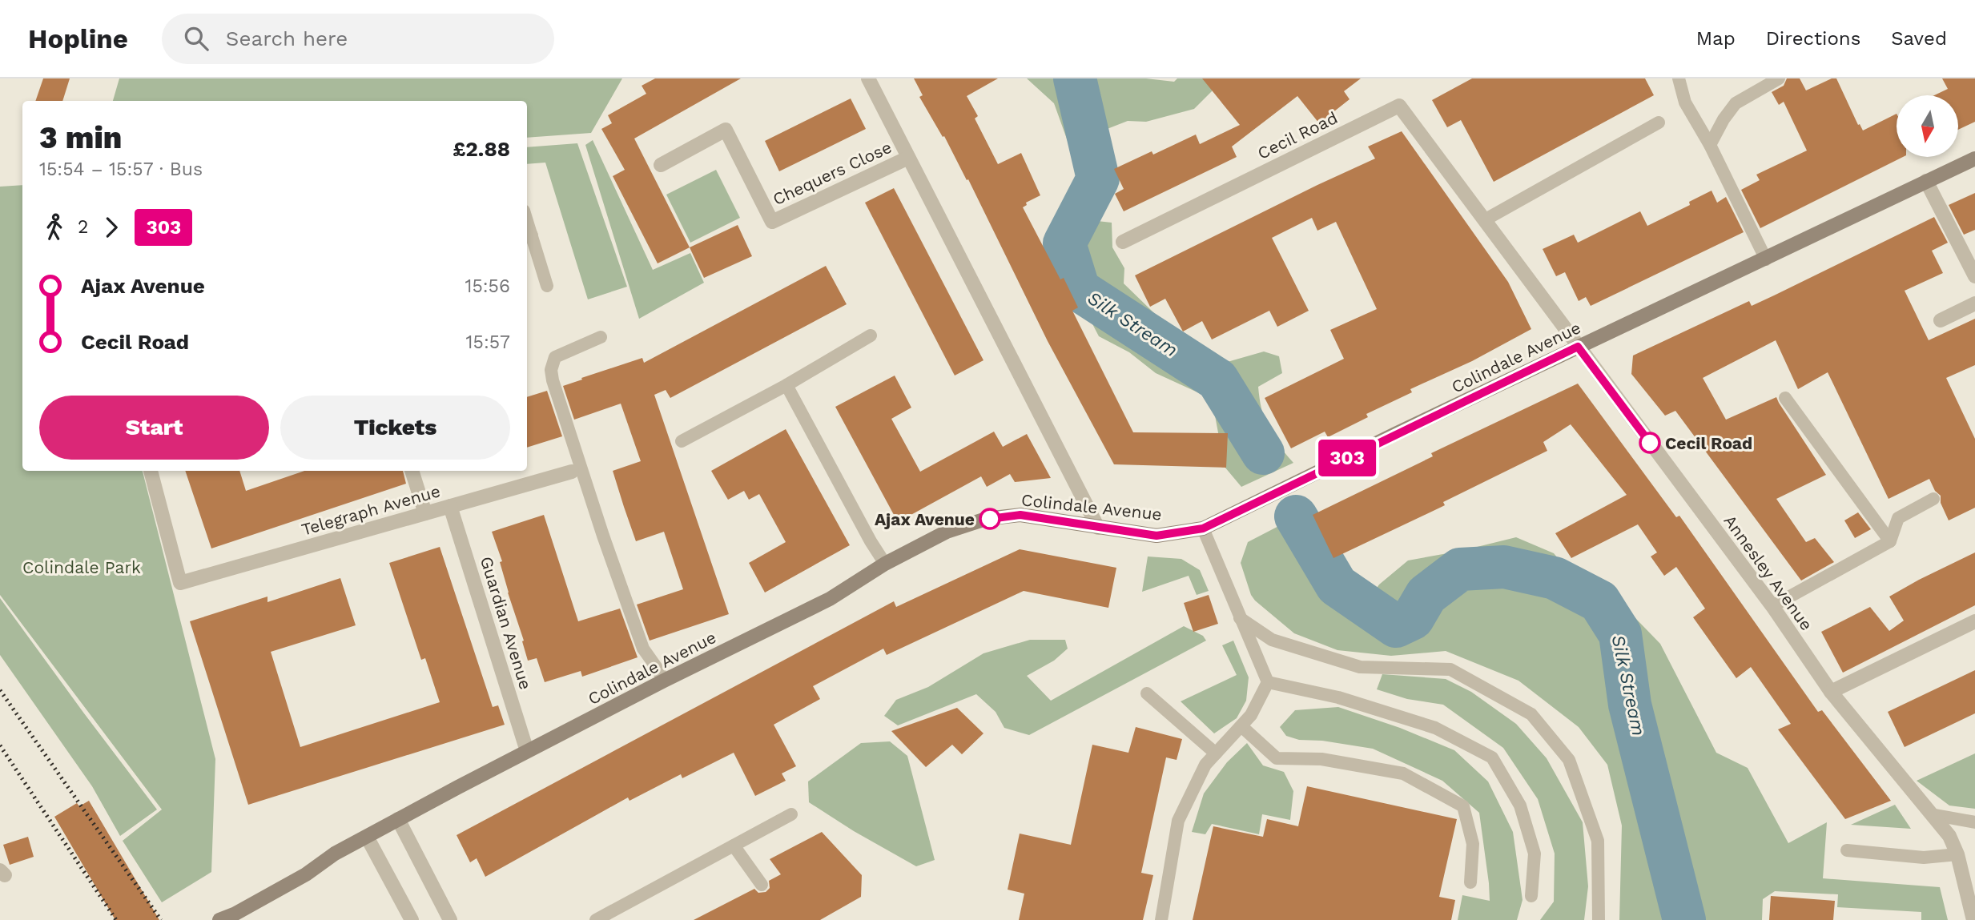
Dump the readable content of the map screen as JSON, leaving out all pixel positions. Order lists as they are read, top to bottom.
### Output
{
  "streets": {
    "street": [
      "Cecil Road",
      "Chequers Close",
      "Colindale Avenue",
      "Telegraph Avenue",
      "Annesley Avenue",
      "Guardian Avenue"
    ]
  },
  "crossings": [
    ["Cecil Road", "Colindale Avenue"],
    ["Cecil Road", "Annesley Avenue"],
    ["Colindale Avenue", "Annesley Avenue"],
    ["Colindale Avenue", "Guardian Avenue"],
    ["Telegraph Avenue", "Guardian Avenue"]
  ],
  "water": ["Silk Stream"],
  "parks": ["Colindale Park"],
  "places": ["Cecil Road", "Ajax Avenue"],
  "lines": ["bus line 303"],
  "north": "bottom",
  "page": {
    "header": "Hopline",
    "search": "Search here",
    "nav": ["Map", "Directions", "Saved"],
    "on_map": "303",
    "heading": ["3 min", "15:54 – 15:57 · Bus", "£2.88"],
    "legs": ["2", "303"],
    "list": [
      {
        "name": "Ajax Avenue",
        "value": "15:56"
      },
      {
        "name": "Cecil Road",
        "value": "15:57"
      }
    ],
    "buttons": ["Start", "Tickets"]
  }
}
